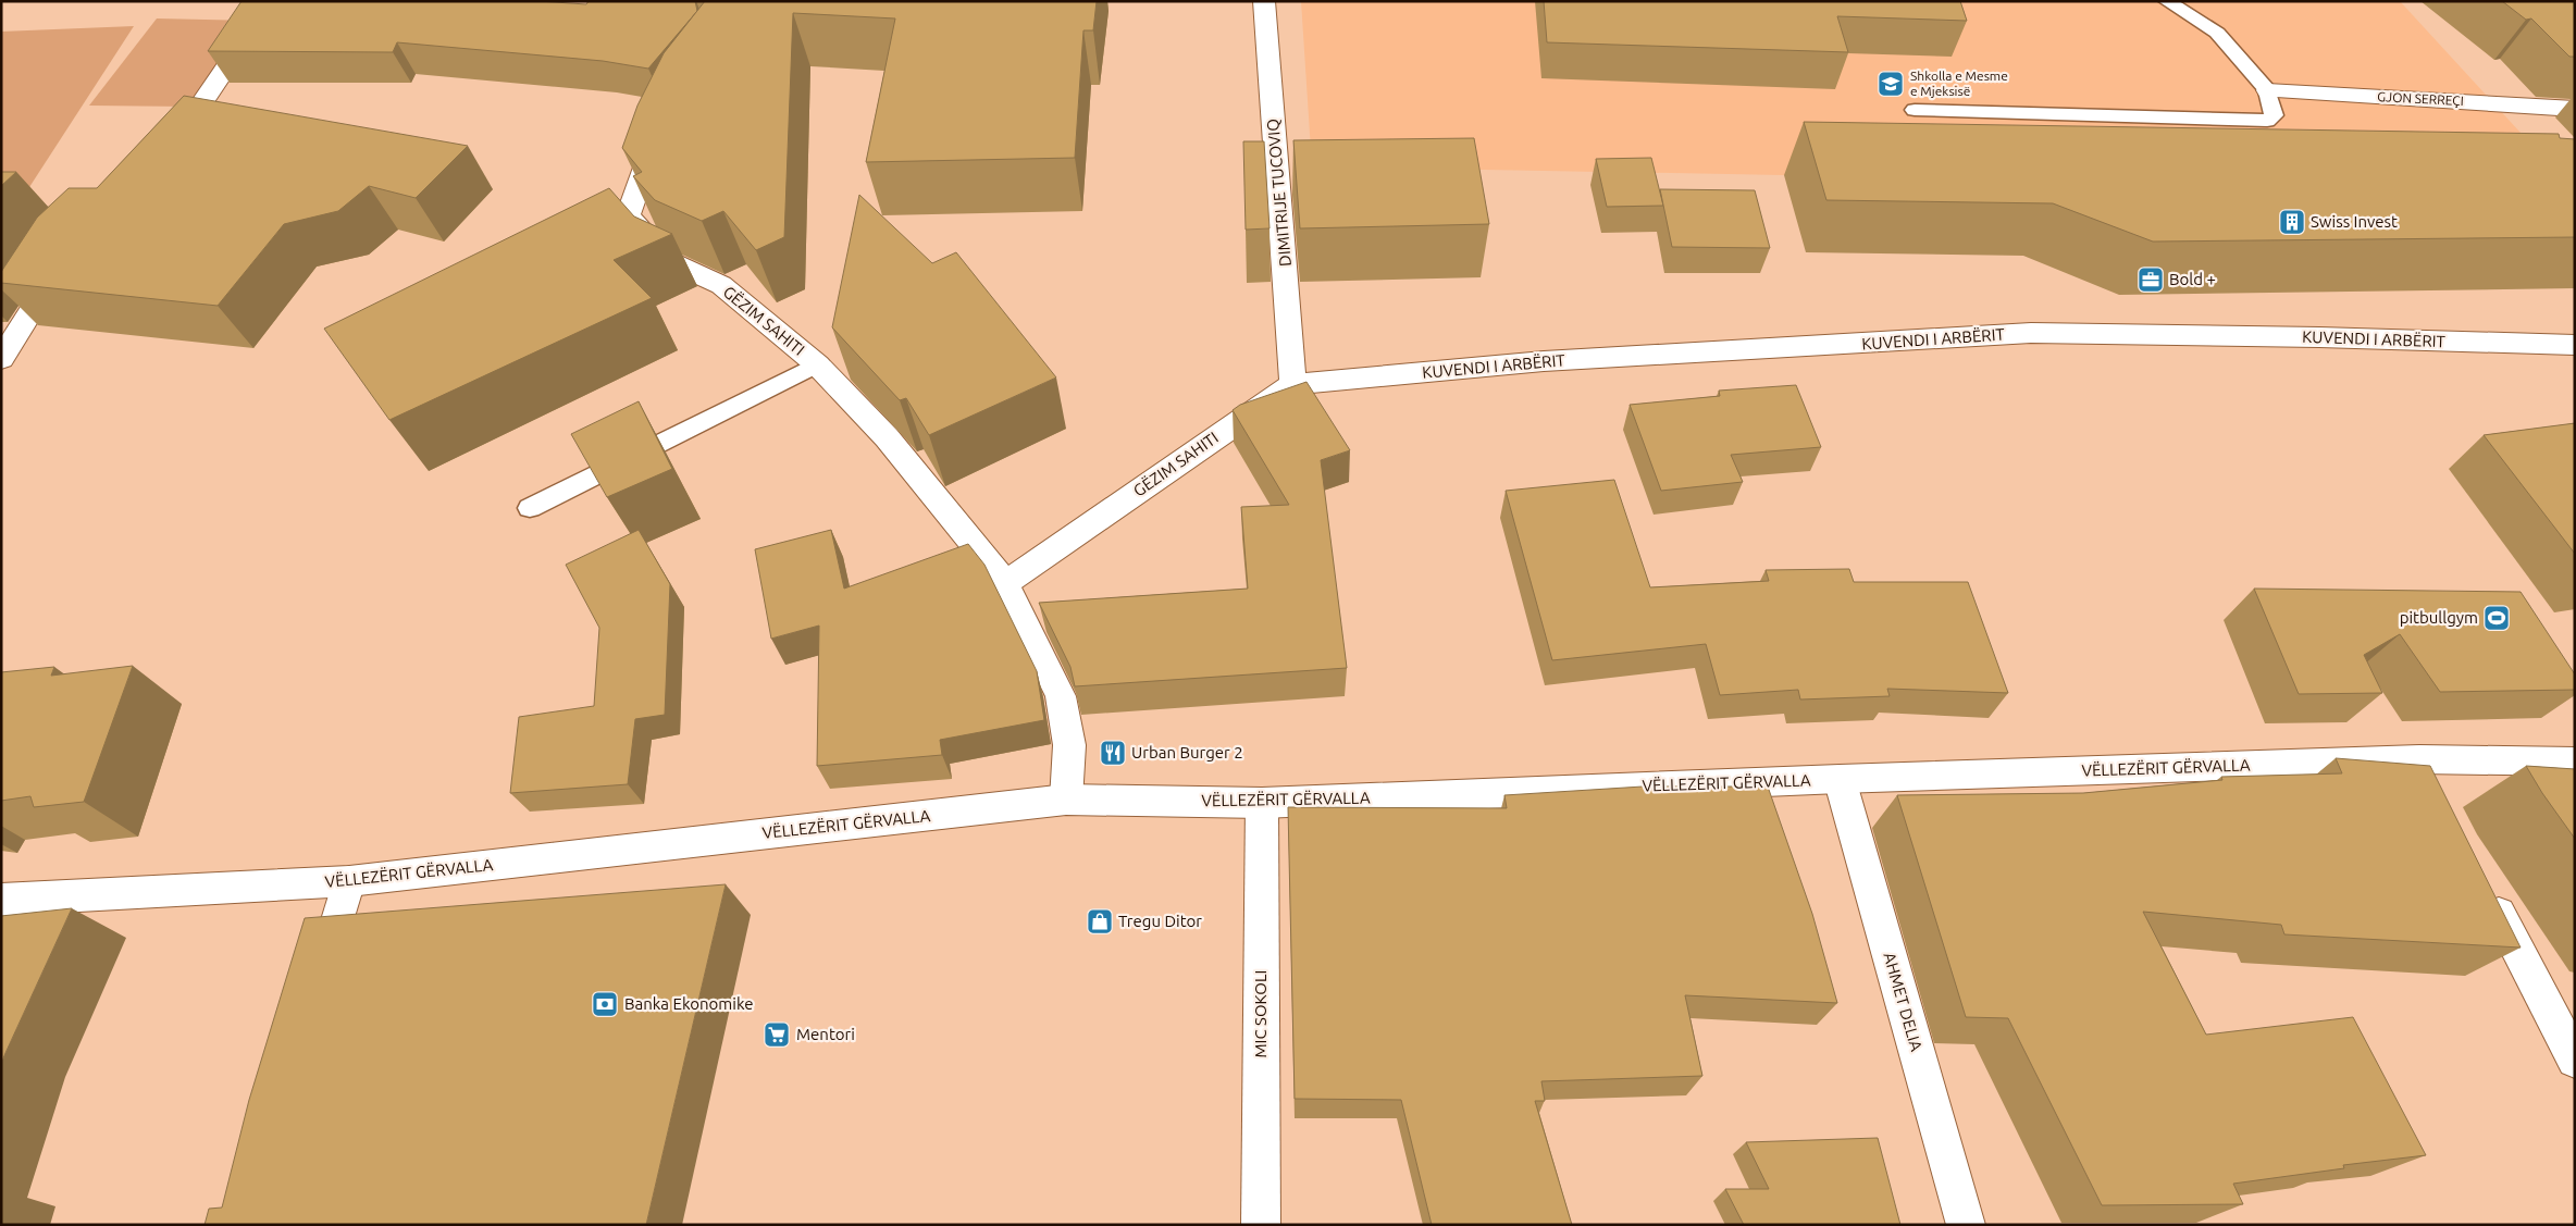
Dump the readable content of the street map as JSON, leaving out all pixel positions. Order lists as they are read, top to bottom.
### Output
{
  "streets": {
    "street": [
      "GJON SERREÇI",
      "DIMITRIJE TUCOVIQ",
      "GËZIM SAHITI",
      "KUVENDI I ARBËRIT",
      "VËLLEZËRIT GËRVALLA",
      "AHMET DELIA",
      "MIC SOKOLI"
    ]
  },
  "crossings": [
    ["DIMITRIJE TUCOVIQ", "GËZIM SAHITI"],
    ["DIMITRIJE TUCOVIQ", "KUVENDI I ARBËRIT"],
    ["GËZIM SAHITI", "KUVENDI I ARBËRIT"],
    ["GËZIM SAHITI", "VËLLEZËRIT GËRVALLA"],
    ["VËLLEZËRIT GËRVALLA", "AHMET DELIA"],
    ["VËLLEZËRIT GËRVALLA", "MIC SOKOLI"]
  ],
  "places": {
    "school or university": ["Shkolla e Mesme e Mjeksisë"],
    "building": ["Swiss Invest"],
    "office": ["Bold +"],
    "sports": ["pitbullgym"],
    "restaurant": ["Urban Burger 2"],
    "shop": ["Tregu Ditor"],
    "bank": ["Banka Ekonomike"],
    "supermarket": ["Mentori"]
  }
}
